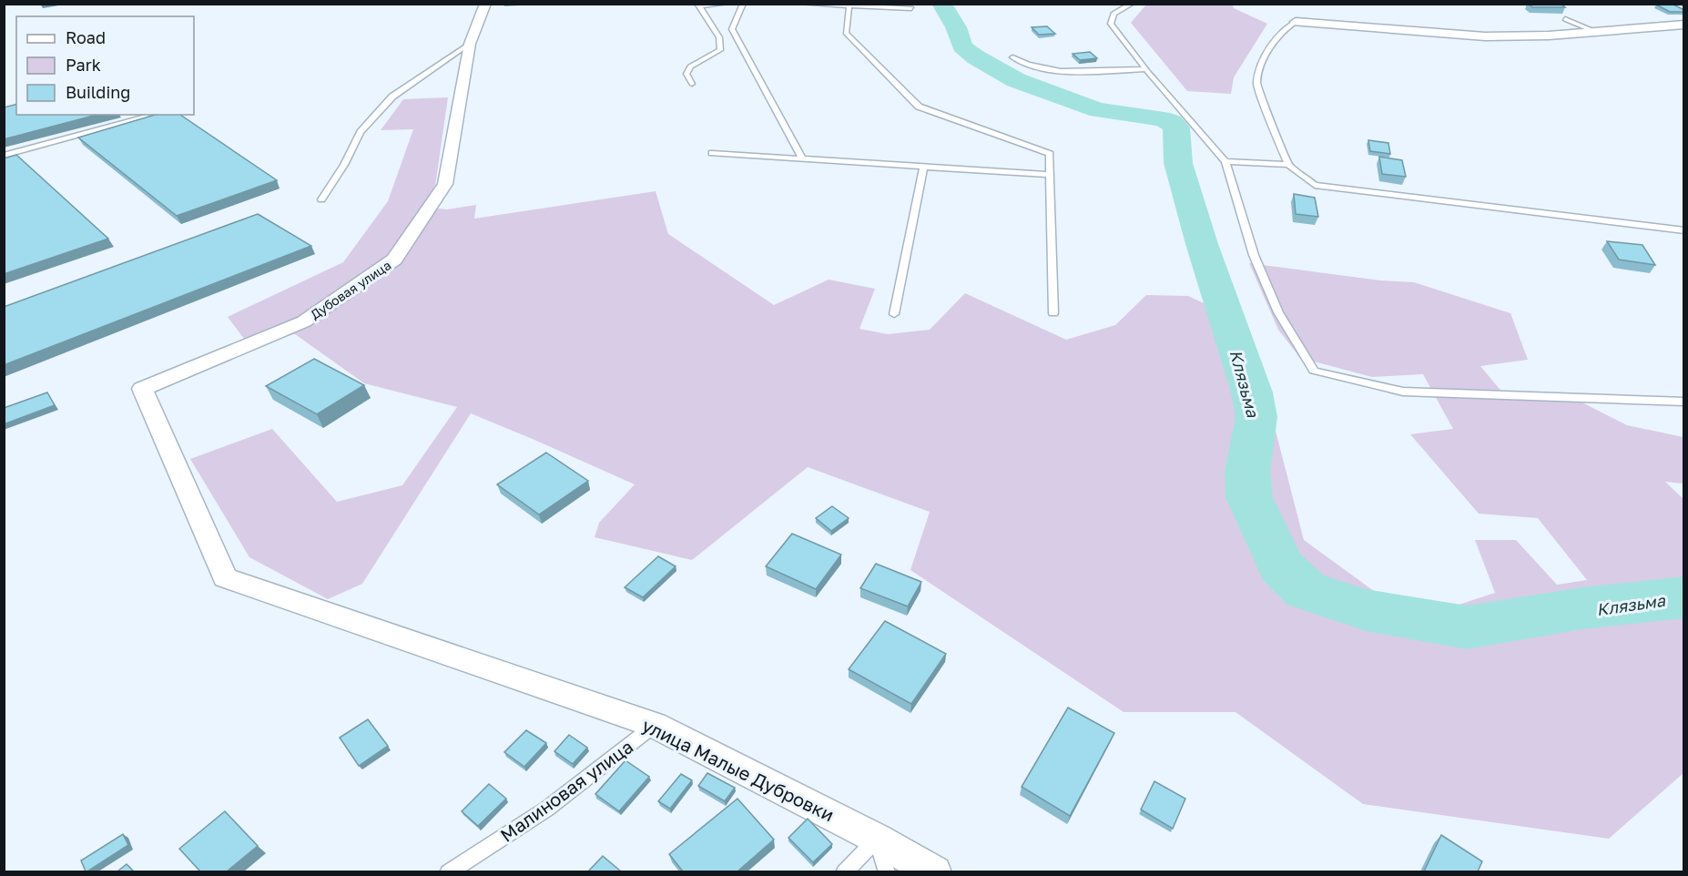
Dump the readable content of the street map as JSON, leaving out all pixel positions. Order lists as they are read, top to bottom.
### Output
{
  "streets": {
    "street": ["Дубовая улица", "улица Малые Дубровки"],
    "lane": ["Малиновая улица"]
  },
  "crossings": [
    ["Дубовая улица", "улица Малые Дубровки"],
    ["улица Малые Дубровки", "Малиновая улица"]
  ],
  "water": ["Клязьма"],
  "legend": ["Road", "Park", "Building"]
}
